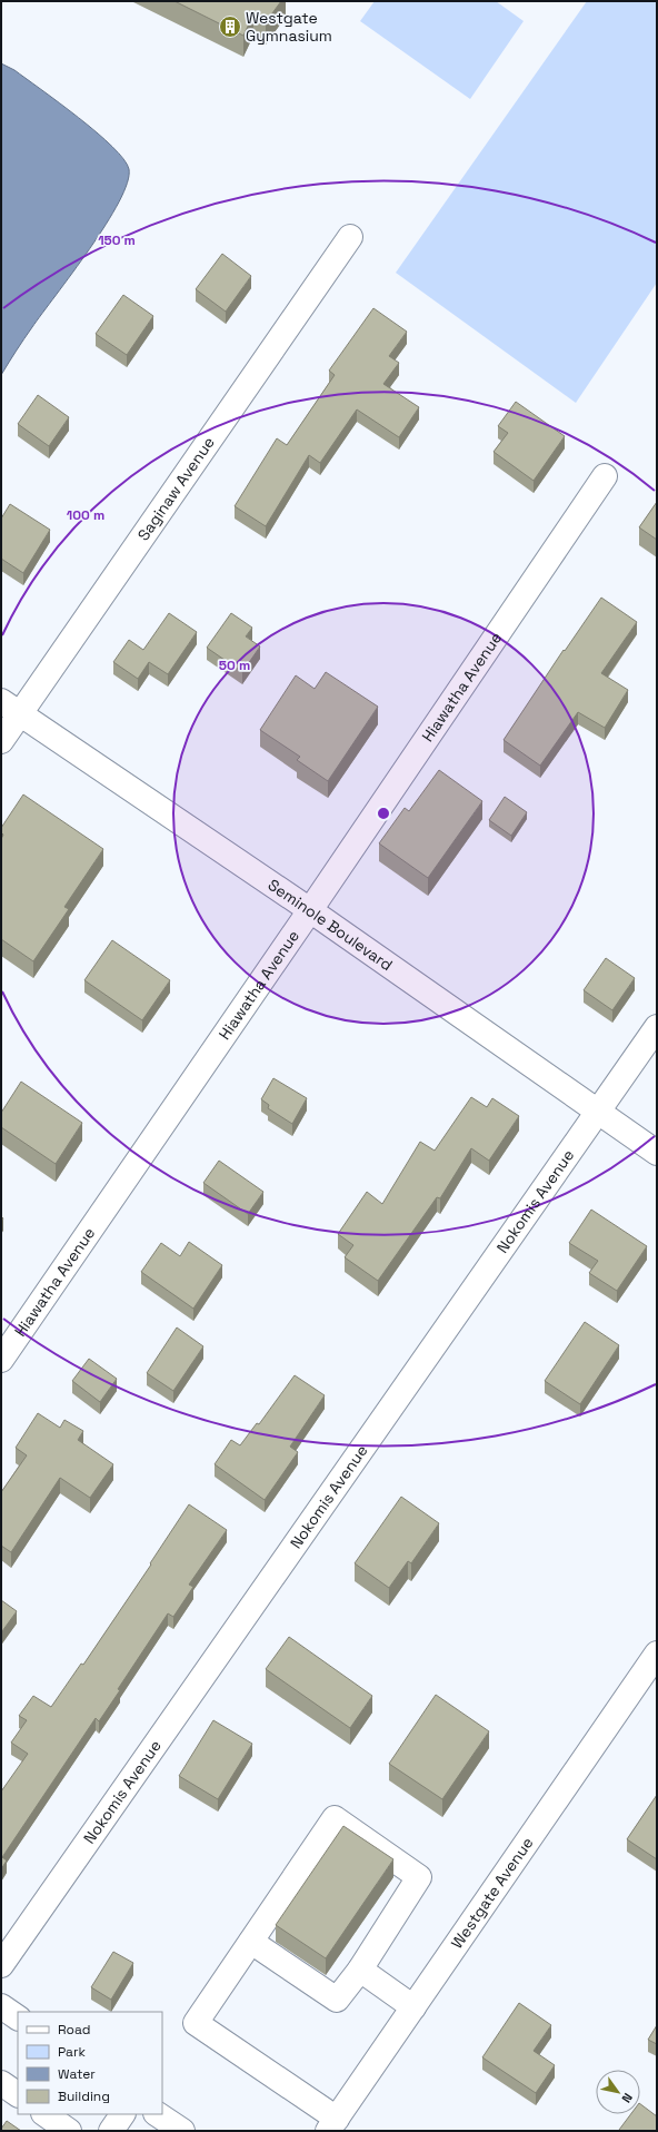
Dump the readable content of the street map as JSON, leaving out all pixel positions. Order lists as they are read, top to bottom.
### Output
{
  "streets": {
    "street": [
      "Saginaw Avenue",
      "Hiawatha Avenue",
      "Seminole Boulevard",
      "Nokomis Avenue",
      "Westgate Avenue"
    ]
  },
  "crossings": [
    ["Saginaw Avenue", "Seminole Boulevard"],
    ["Hiawatha Avenue", "Seminole Boulevard"],
    ["Seminole Boulevard", "Nokomis Avenue"]
  ],
  "places": {
    "building": ["Westgate Gymnasium"]
  },
  "legend": [
    "Road",
    "Park",
    "Water",
    "Building"
  ],
  "north": "bottom right",
  "rings": ["150 m", "100 m", "50 m"]
}
